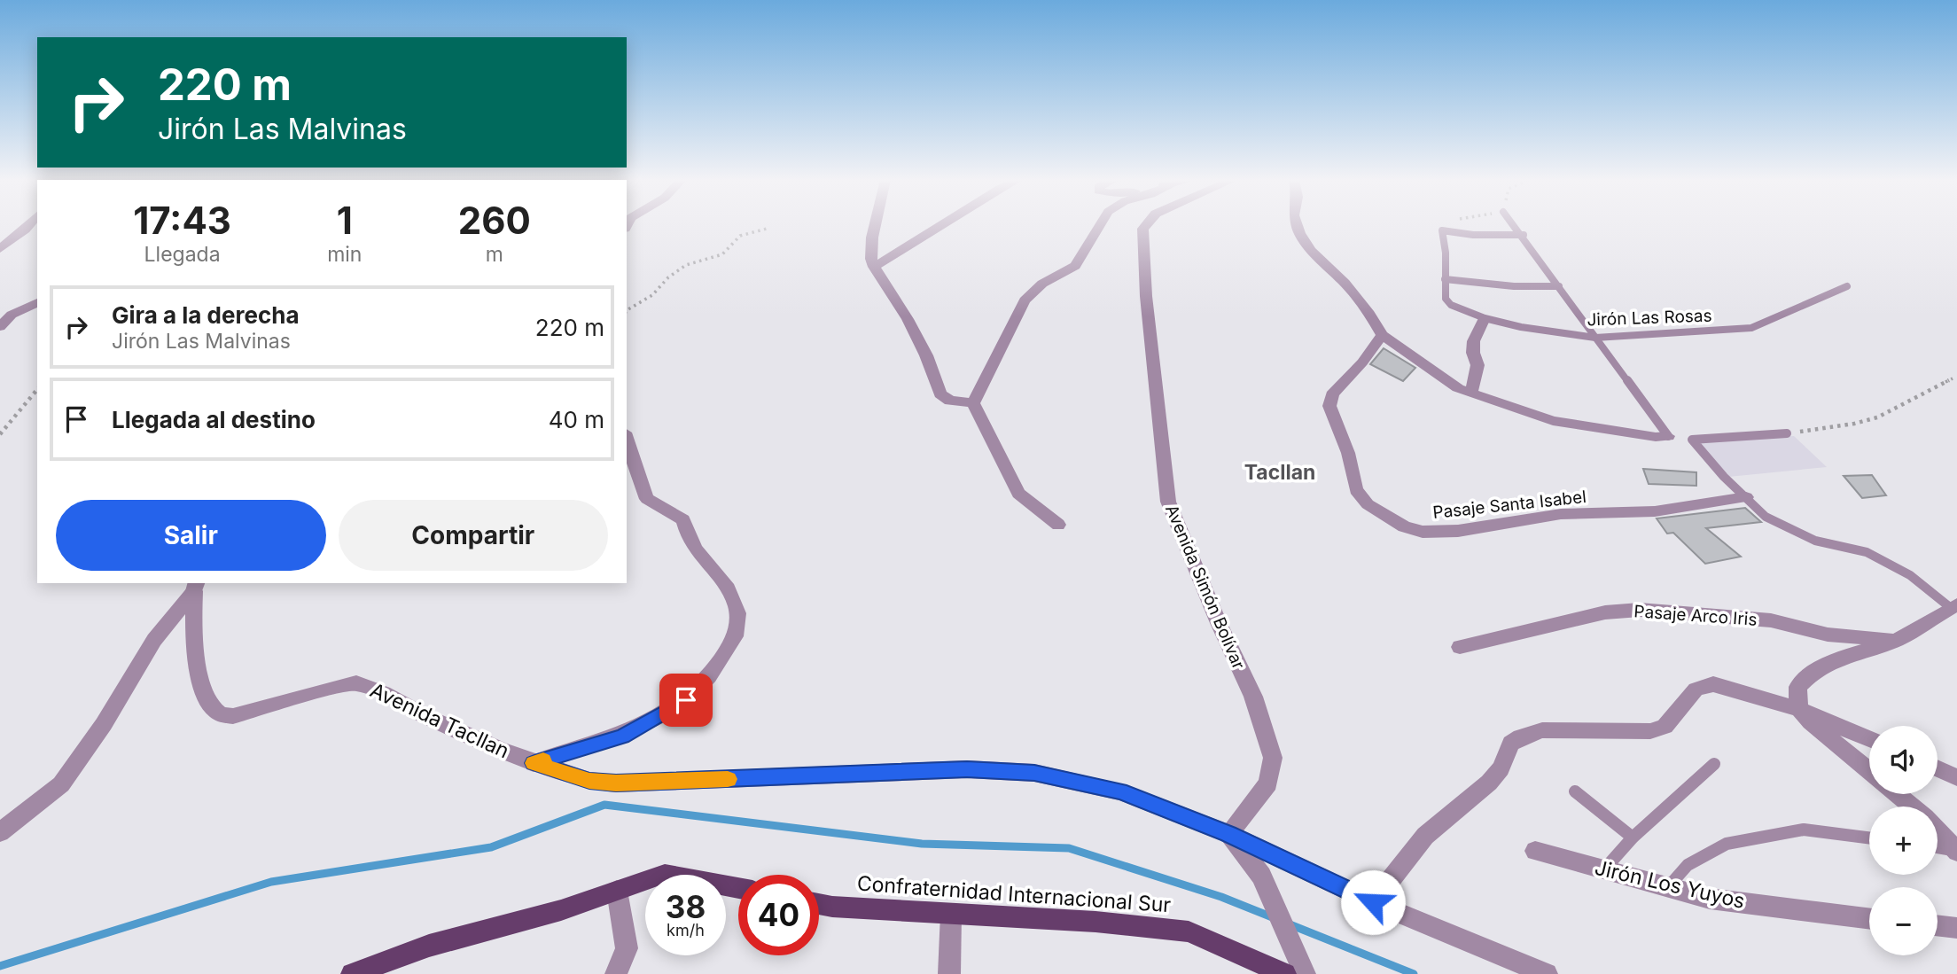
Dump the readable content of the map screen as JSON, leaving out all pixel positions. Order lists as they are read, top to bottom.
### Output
{
  "streets": {
    "main road": ["Confraternidad Internacional Sur"],
    "street": [
      "Pasaje Santa Isabel",
      "Avenida Simón Bolívar",
      "Pasaje Arco Iris",
      "Avenida Tacllan",
      "Jirón Los Yuyos"
    ],
    "lane": ["Jirón Las Rosas"]
  },
  "crossings": [
    ["Avenida Simón Bolívar", "Avenida Tacllan"]
  ],
  "districts": ["Tacllan"],
  "page": {
    "turn": ["220 m", "Jirón Las Malvinas"],
    "eta": [
      "17:43",
      "Llegada",
      "1",
      "min",
      "260",
      "m"
    ],
    "list": [
      {
        "name": "Gira a la derecha",
        "note": "Jirón Las Malvinas",
        "value": "220 m"
      },
      {
        "name": "Llegada al destino",
        "value": "40 m"
      }
    ],
    "buttons": ["Salir", "Compartir"],
    "map_buttons": ["+", "−"],
    "speed": "38 km/h",
    "limit": "40"
  }
}
